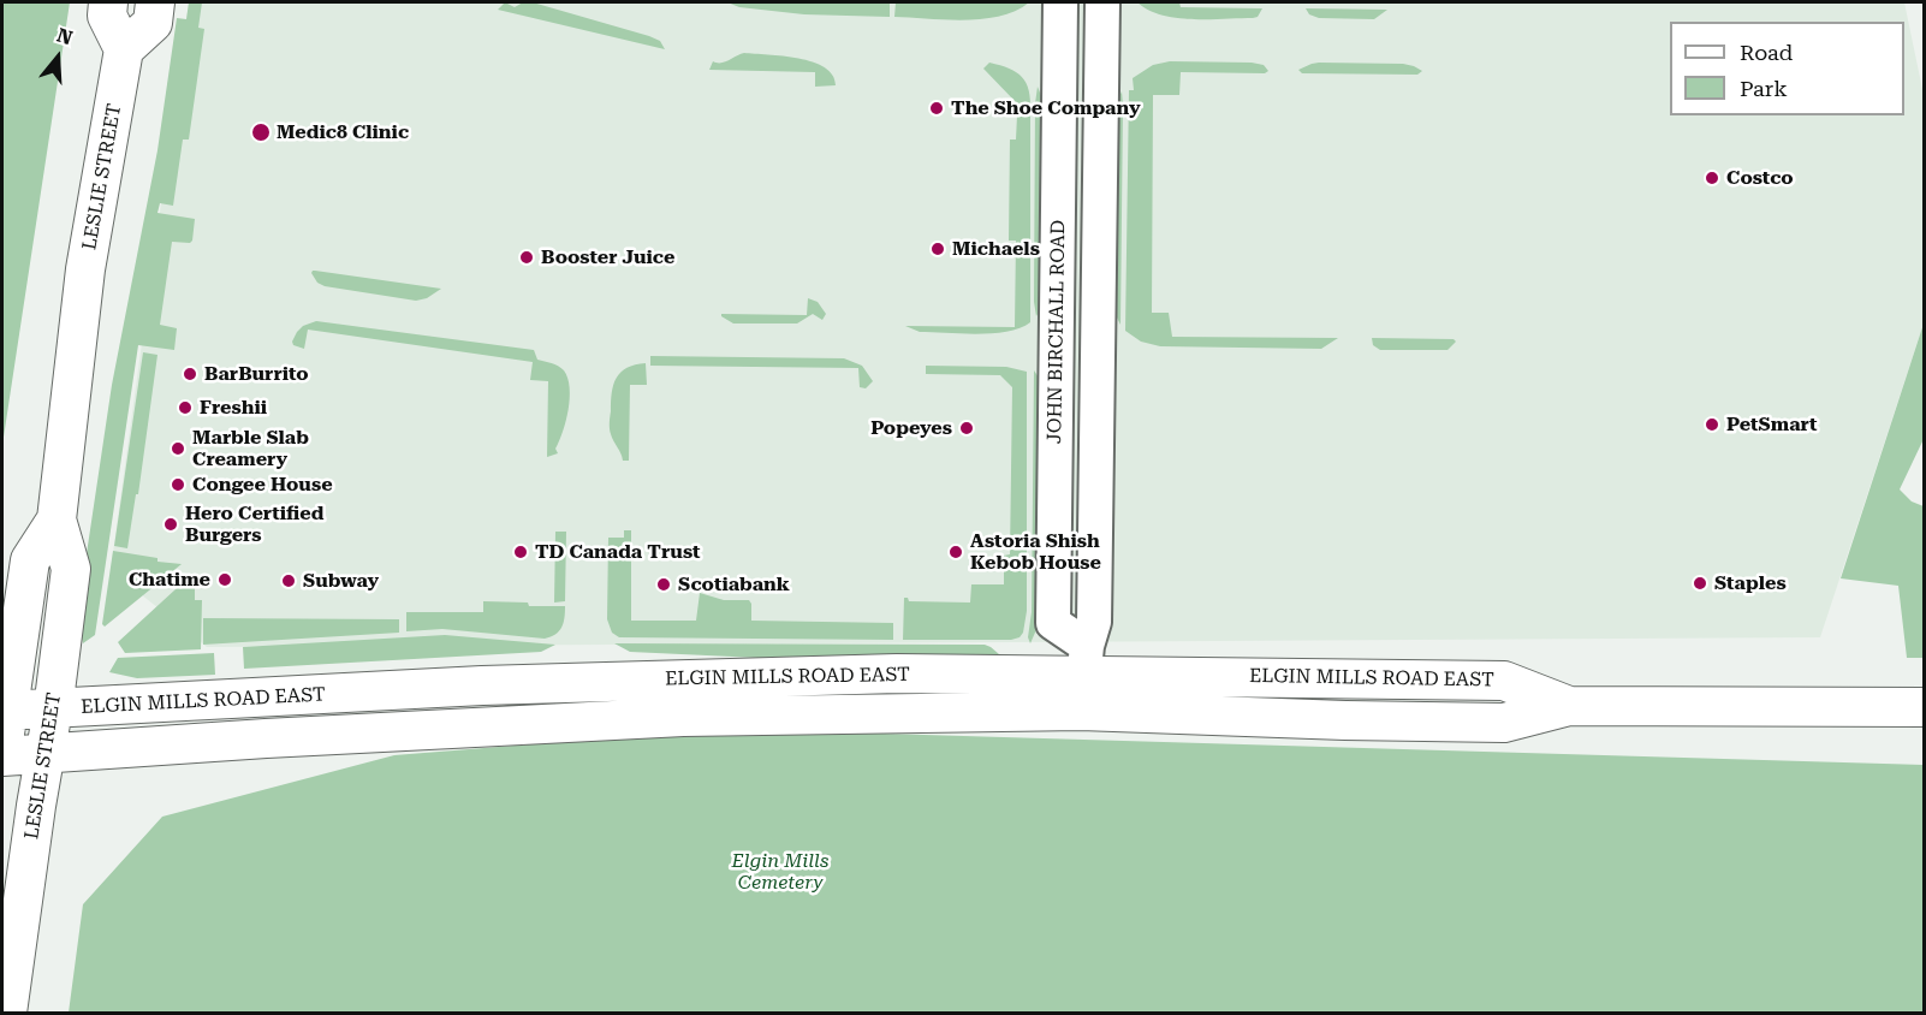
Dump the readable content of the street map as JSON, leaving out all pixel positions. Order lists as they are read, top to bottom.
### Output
{
  "streets": {
    "main road": ["LESLIE STREET", "ELGIN MILLS ROAD EAST"],
    "street": ["JOHN BIRCHALL ROAD"]
  },
  "crossings": [
    ["LESLIE STREET", "ELGIN MILLS ROAD EAST"],
    ["JOHN BIRCHALL ROAD", "ELGIN MILLS ROAD EAST"]
  ],
  "parks": ["Elgin Mills Cemetery"],
  "places": [
    "The Shoe Company",
    "Medic8 Clinic",
    "Costco",
    "Michaels",
    "Booster Juice",
    "BarBurrito",
    "Freshii",
    "PetSmart",
    "Popeyes",
    "Marble Slab Creamery",
    "Congee House",
    "Hero Certified Burgers",
    "TD Canada Trust",
    "Astoria Shish Kebob House",
    "Chatime",
    "Subway",
    "Staples",
    "Scotiabank"
  ],
  "legend": ["Road", "Park"],
  "north": "top"
}
